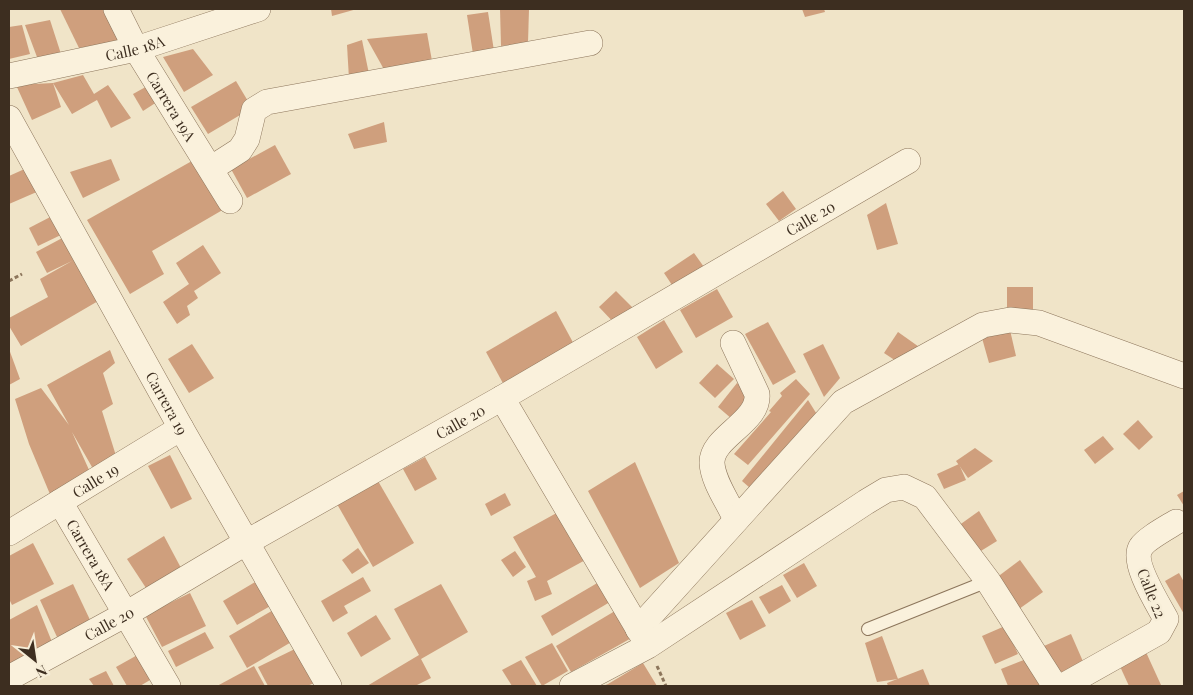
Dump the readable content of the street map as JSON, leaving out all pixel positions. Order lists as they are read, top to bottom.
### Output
{
  "streets": {
    "street": [
      "Calle 18A",
      "Carrera 19A",
      "Calle 20",
      "Carrera 19",
      "Calle 19",
      "Carrera 18A",
      "Calle 22"
    ]
  },
  "crossings": [
    ["Calle 18A", "Carrera 19A"],
    ["Calle 20", "Carrera 19"],
    ["Calle 20", "Carrera 18A"],
    ["Carrera 19", "Calle 19"],
    ["Calle 19", "Carrera 18A"]
  ],
  "north": "bottom right"
}
